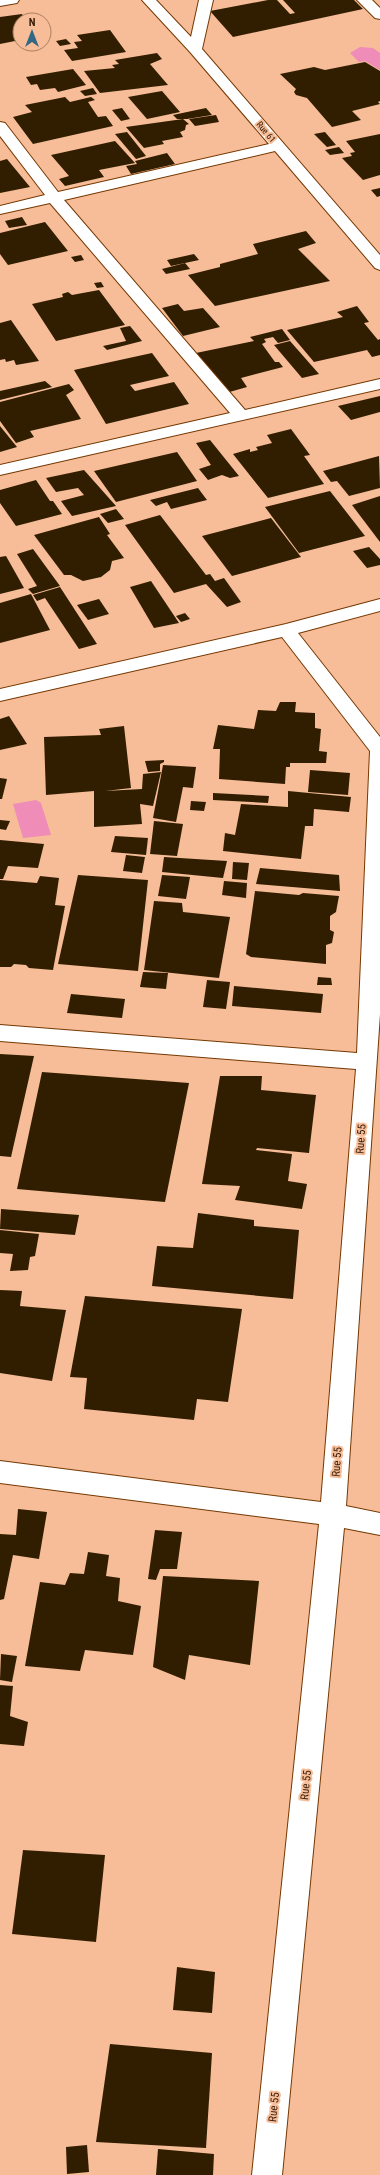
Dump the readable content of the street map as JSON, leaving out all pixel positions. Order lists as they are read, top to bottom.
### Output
{
  "streets": {
    "street": ["Rue 61", "Rue 55"]
  },
  "north": "top"
}
